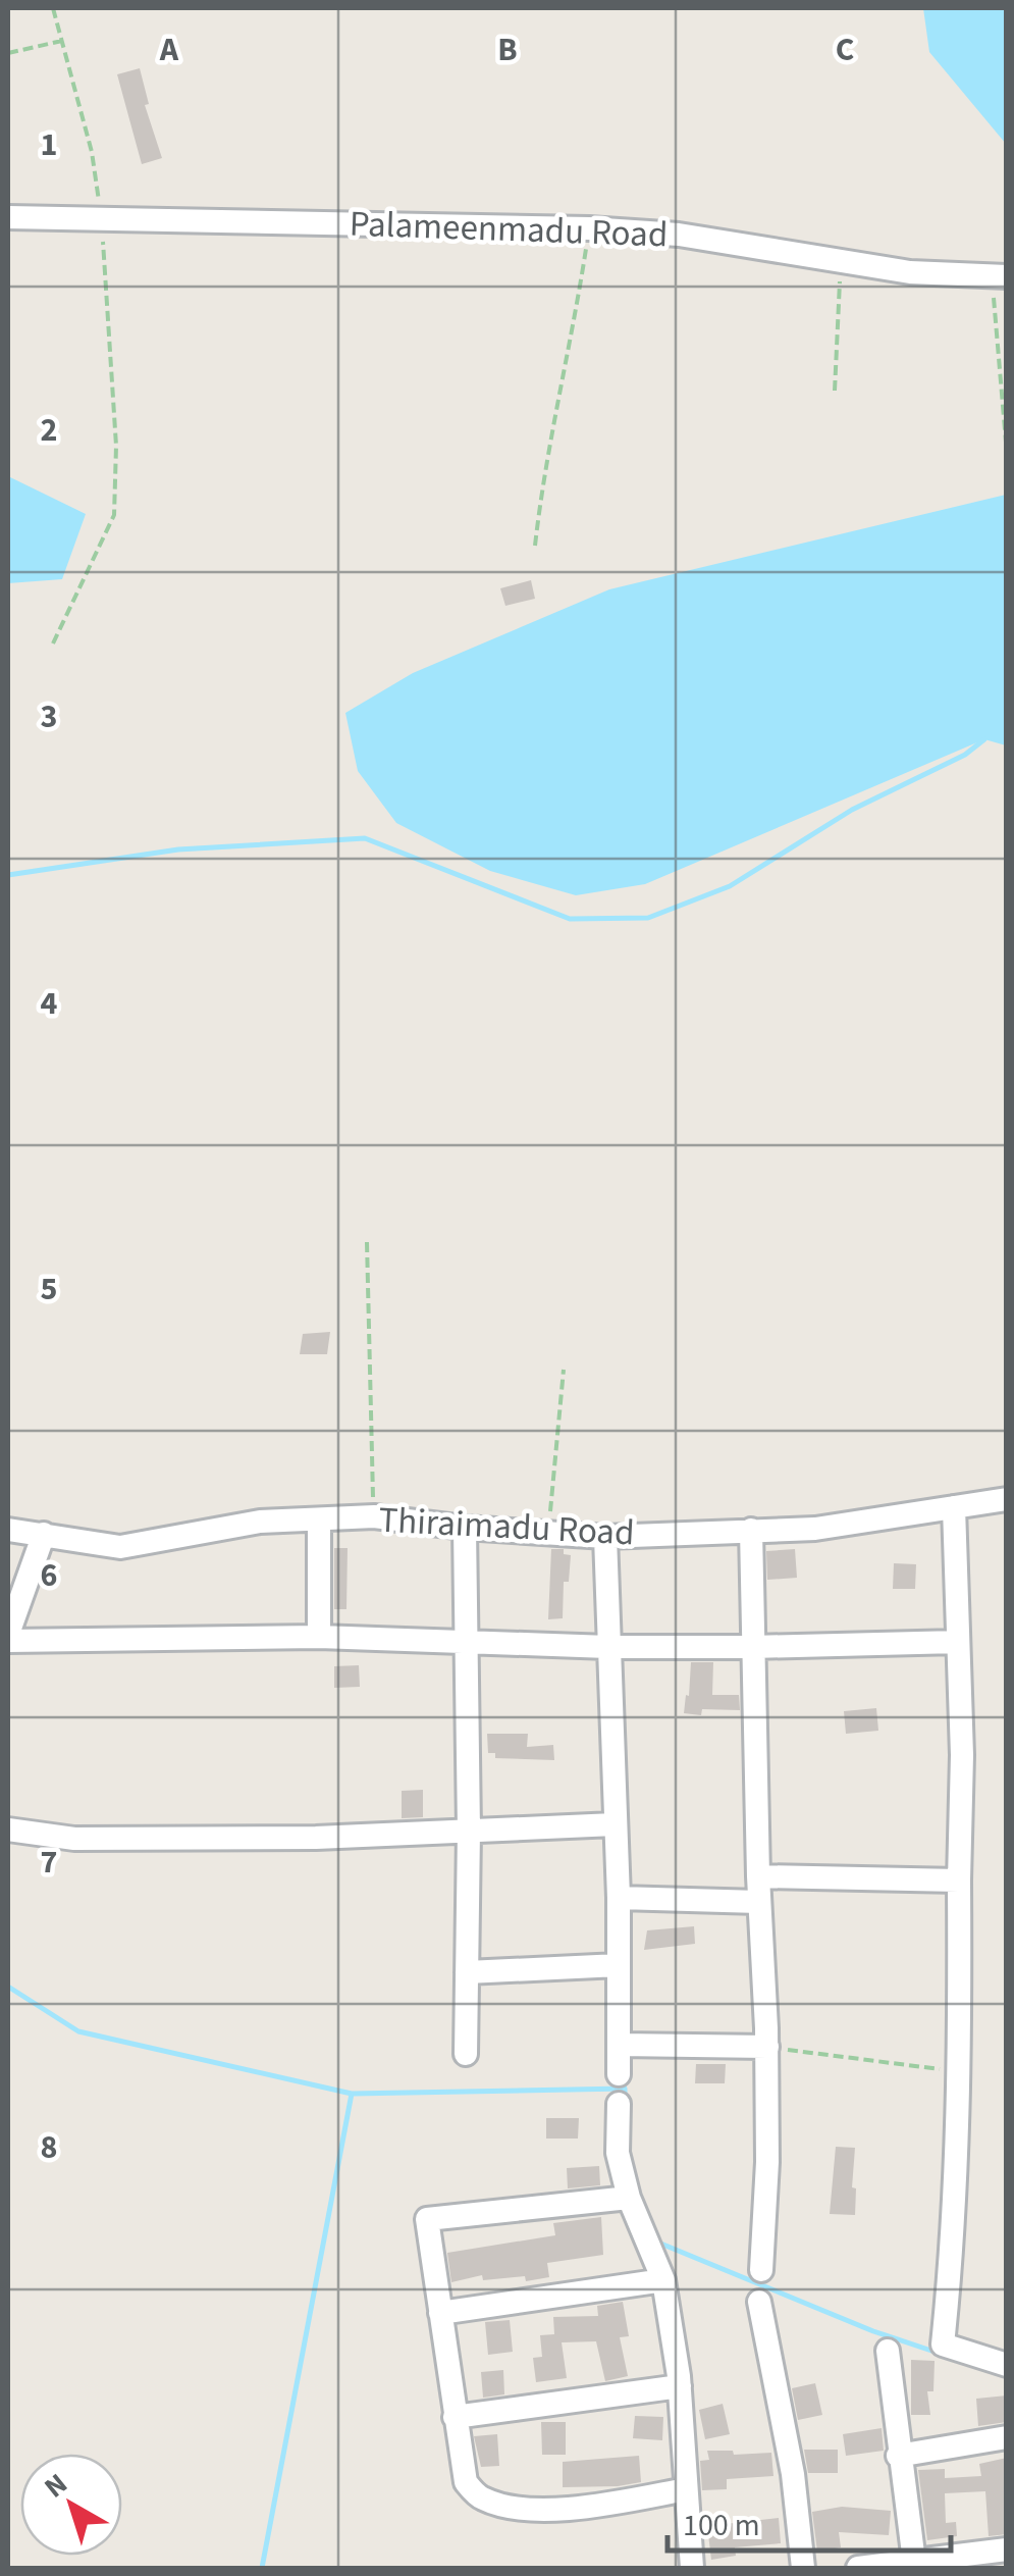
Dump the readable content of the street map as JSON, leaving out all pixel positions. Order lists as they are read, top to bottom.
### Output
{
  "streets": {
    "street": ["Palameenmadu Road", "Thiraimadu Road"]
  },
  "scale_bar": "100 m",
  "north": "top left",
  "grid": {
    "columns": ["A", "B", "C"],
    "rows": [
      "1",
      "2",
      "3",
      "4",
      "5",
      "6",
      "7",
      "8"
    ]
  }
}
